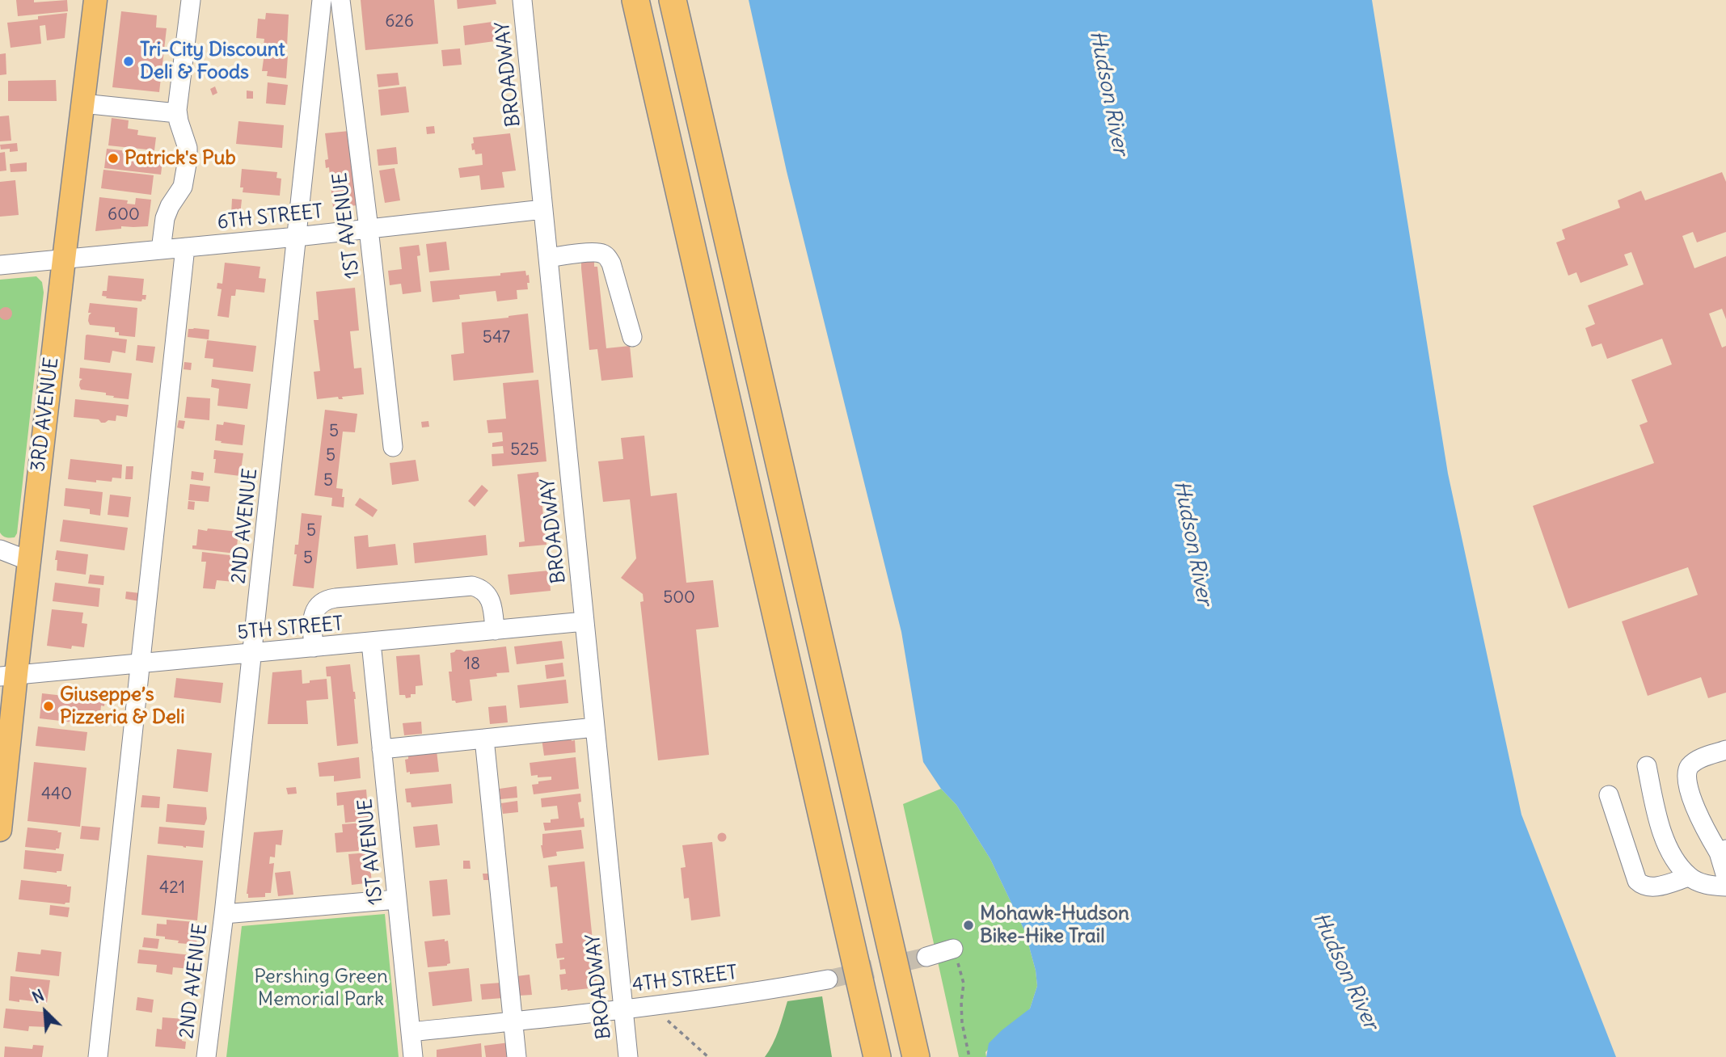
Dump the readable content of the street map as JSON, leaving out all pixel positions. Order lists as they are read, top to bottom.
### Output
{
  "streets": {
    "main road": ["3RD AVENUE"],
    "street": [
      "BROADWAY",
      "6TH STREET",
      "1ST AVENUE",
      "2ND AVENUE",
      "5TH STREET",
      "4TH STREET"
    ]
  },
  "crossings": [
    ["BROADWAY", "6TH STREET"],
    ["BROADWAY", "5TH STREET"],
    ["BROADWAY", "4TH STREET"],
    ["6TH STREET", "1ST AVENUE"],
    ["6TH STREET", "3RD AVENUE"],
    ["6TH STREET", "2ND AVENUE"],
    ["1ST AVENUE", "5TH STREET"],
    ["1ST AVENUE", "4TH STREET"],
    ["3RD AVENUE", "5TH STREET"],
    ["2ND AVENUE", "5TH STREET"]
  ],
  "water": ["Hudson River"],
  "parks": ["Pershing Green Memorial Park"],
  "places": [
    "Tri-City Discount Deli & Foods",
    "Patrick's Pub",
    "Giuseppe’s Pizzeria & Deli",
    "Mohawk-Hudson Bike-Hike Trail"
  ],
  "house_numbers": [
    "626",
    "600",
    "547",
    "5",
    "525",
    "5",
    "5",
    "5",
    "5",
    "500",
    "18",
    "440",
    "421"
  ],
  "north": "top left"
}
